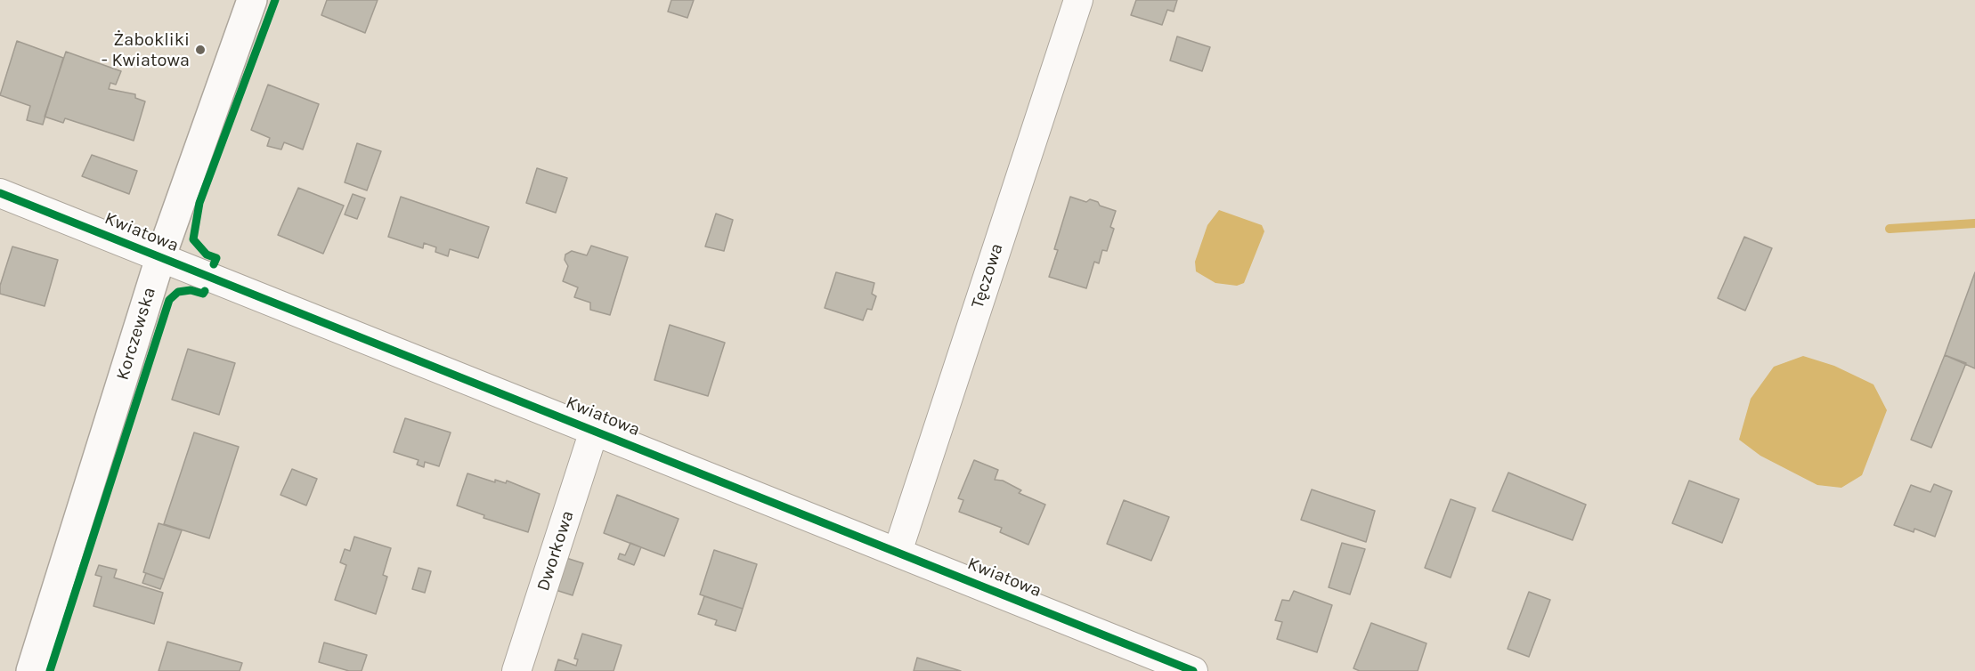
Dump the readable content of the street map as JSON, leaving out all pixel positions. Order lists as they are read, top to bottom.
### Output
{
  "streets": {
    "street": [
      "Kwiatowa",
      "Tęczowa",
      "Korczewska",
      "Dworkowa"
    ]
  },
  "crossings": [
    ["Kwiatowa", "Tęczowa"],
    ["Kwiatowa", "Korczewska"],
    ["Kwiatowa", "Dworkowa"]
  ],
  "places": ["Żabokliki - Kwiatowa"]
}
